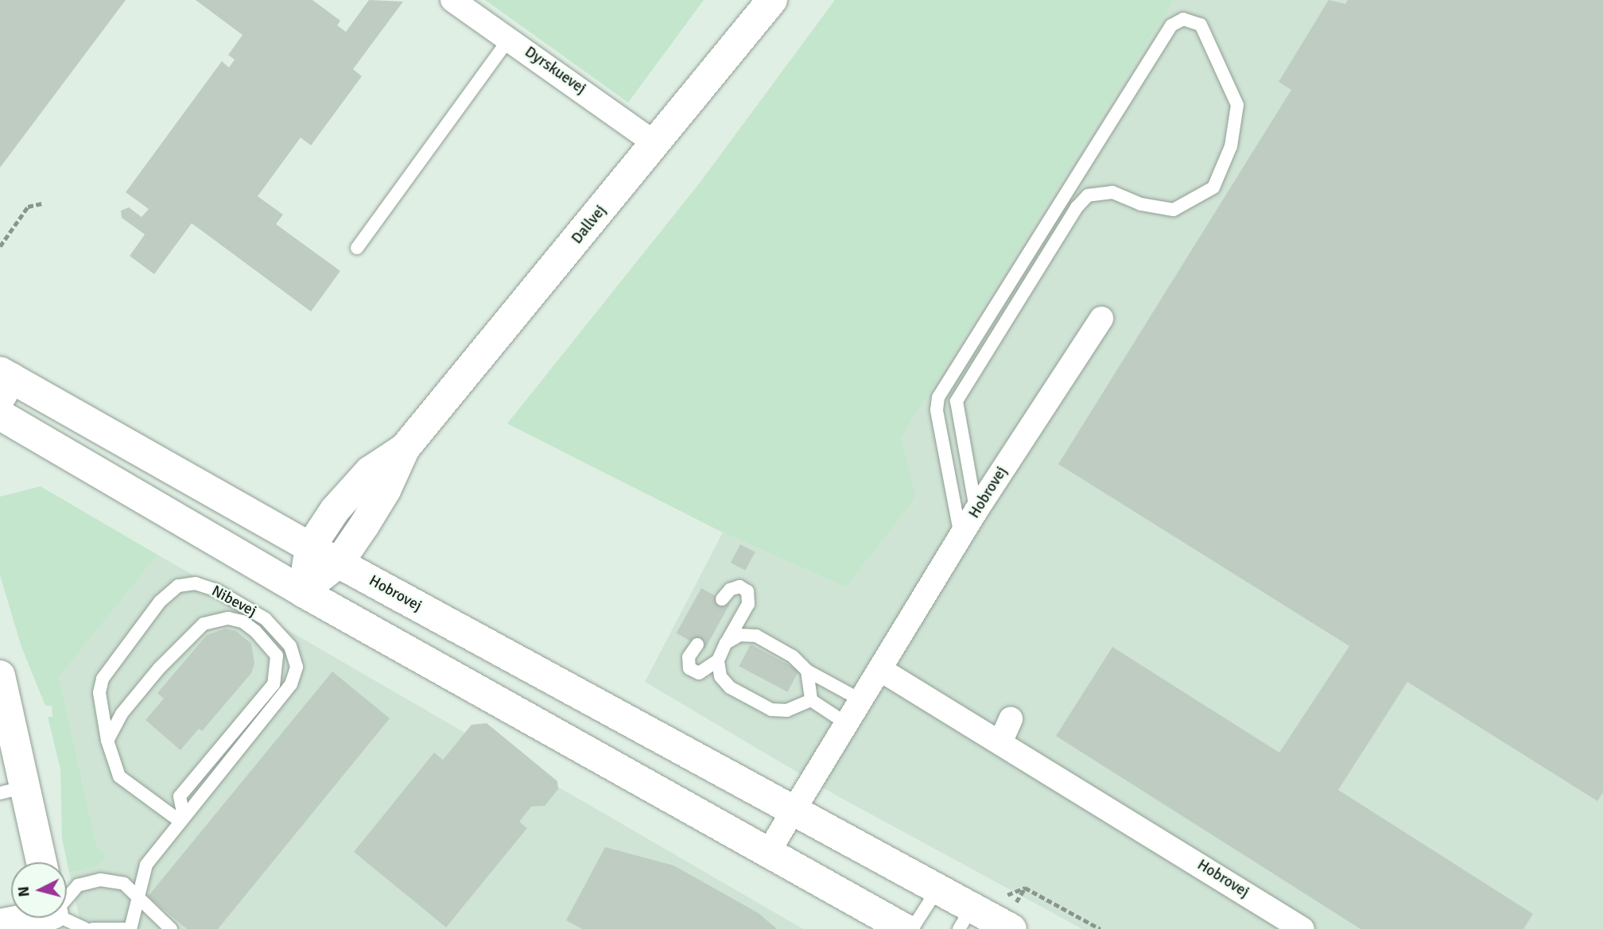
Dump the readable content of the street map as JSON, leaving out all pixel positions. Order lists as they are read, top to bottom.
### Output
{
  "streets": {
    "main road": ["Dallvej", "Hobrovej"],
    "street": ["Dyrskuevej"],
    "lane": ["Nibevej"]
  },
  "crossings": [
    ["Dyrskuevej", "Dallvej"],
    ["Dallvej", "Hobrovej"]
  ],
  "north": "left"
}
